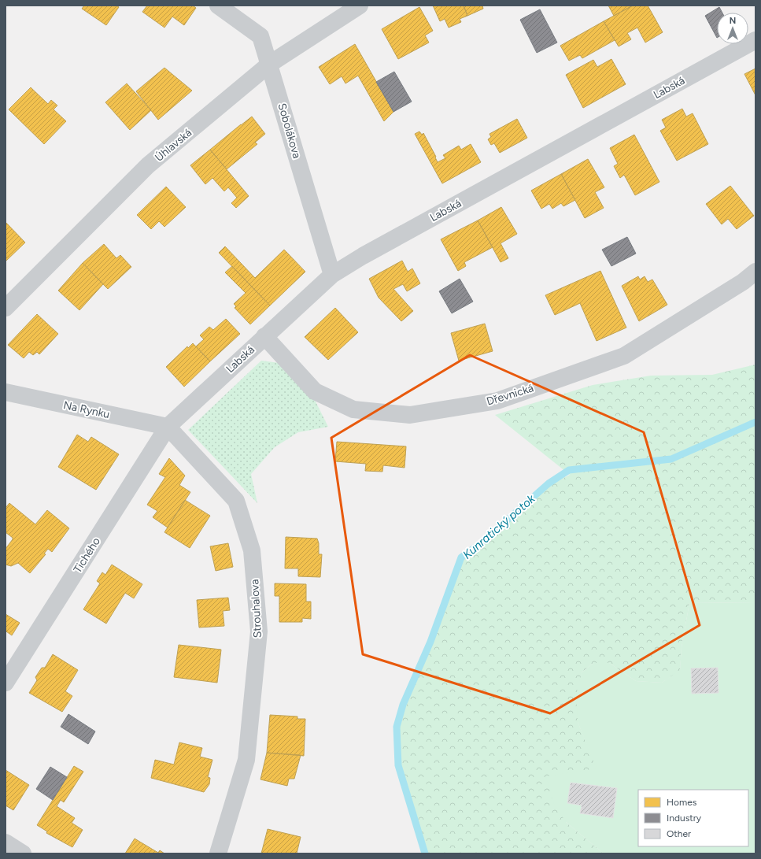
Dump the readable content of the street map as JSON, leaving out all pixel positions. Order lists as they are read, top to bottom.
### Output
{
  "streets": {
    "street": [
      "Labská",
      "Sobolákova",
      "Úhlavská",
      "Dřevnická",
      "Na Rynku",
      "Tichého",
      "Strouhalova"
    ]
  },
  "crossings": [
    ["Labská", "Sobolákova"],
    ["Labská", "Dřevnická"],
    ["Labská", "Na Rynku"],
    ["Labská", "Tichého"],
    ["Labská", "Strouhalova"],
    ["Sobolákova", "Úhlavská"],
    ["Na Rynku", "Tichého"],
    ["Na Rynku", "Strouhalova"],
    ["Tichého", "Strouhalova"]
  ],
  "water": ["Kunratický potok"],
  "legend": ["Homes", "Industry", "Other"],
  "north": "top"
}
